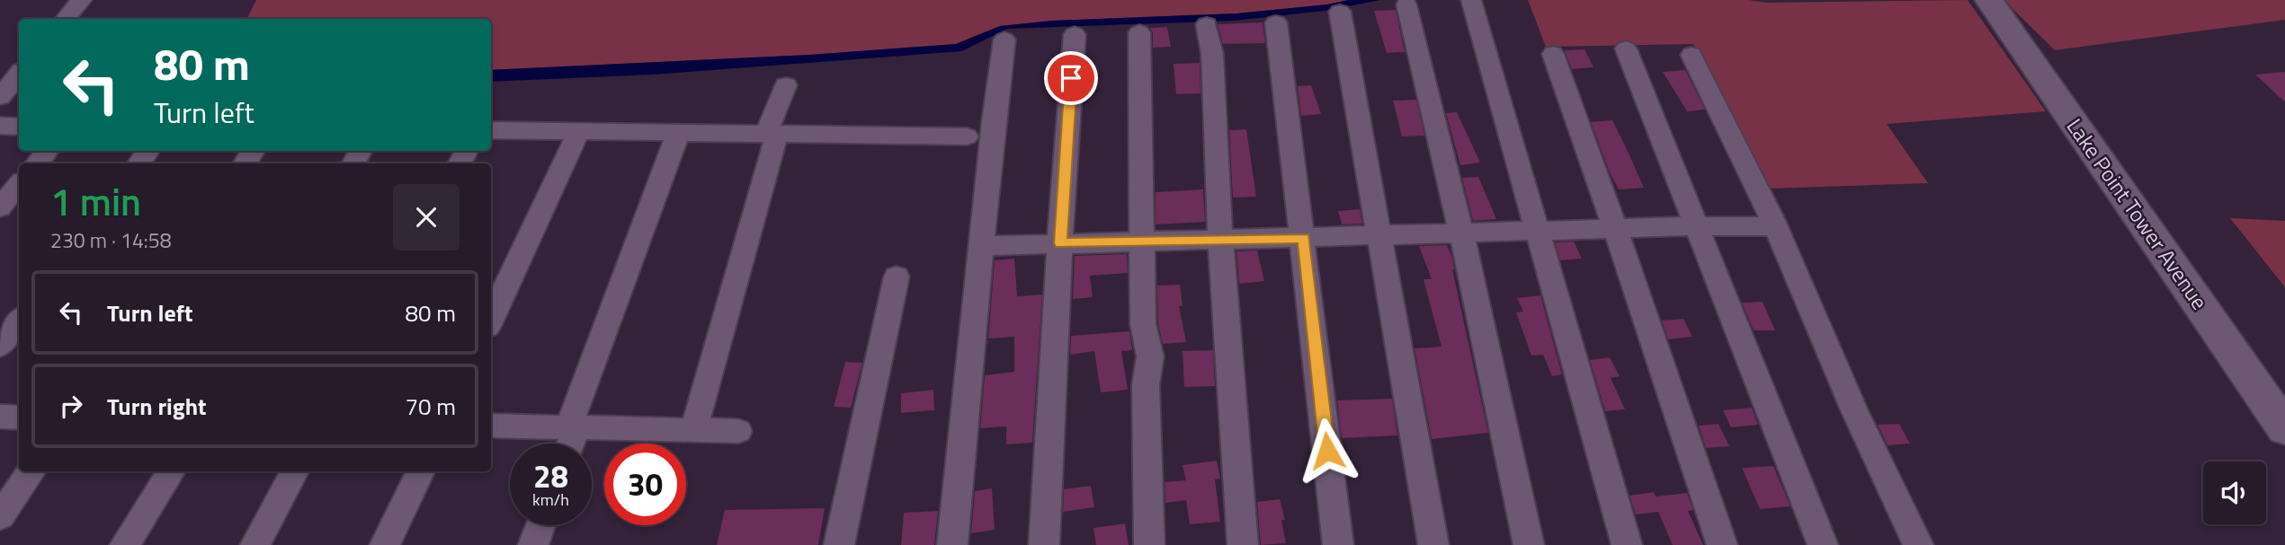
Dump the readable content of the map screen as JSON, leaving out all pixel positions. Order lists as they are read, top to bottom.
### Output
{
  "streets": {
    "street": ["Lake Point Tower Avenue"]
  },
  "page": {
    "turn": ["80 m", "Turn left"],
    "heading": ["1 min", "230 m · 14:58"],
    "list": [
      {
        "name": "Turn left",
        "value": "80 m"
      },
      {
        "name": "Turn right",
        "value": "70 m"
      }
    ],
    "speed": "28 km/h",
    "limit": "30"
  }
}
